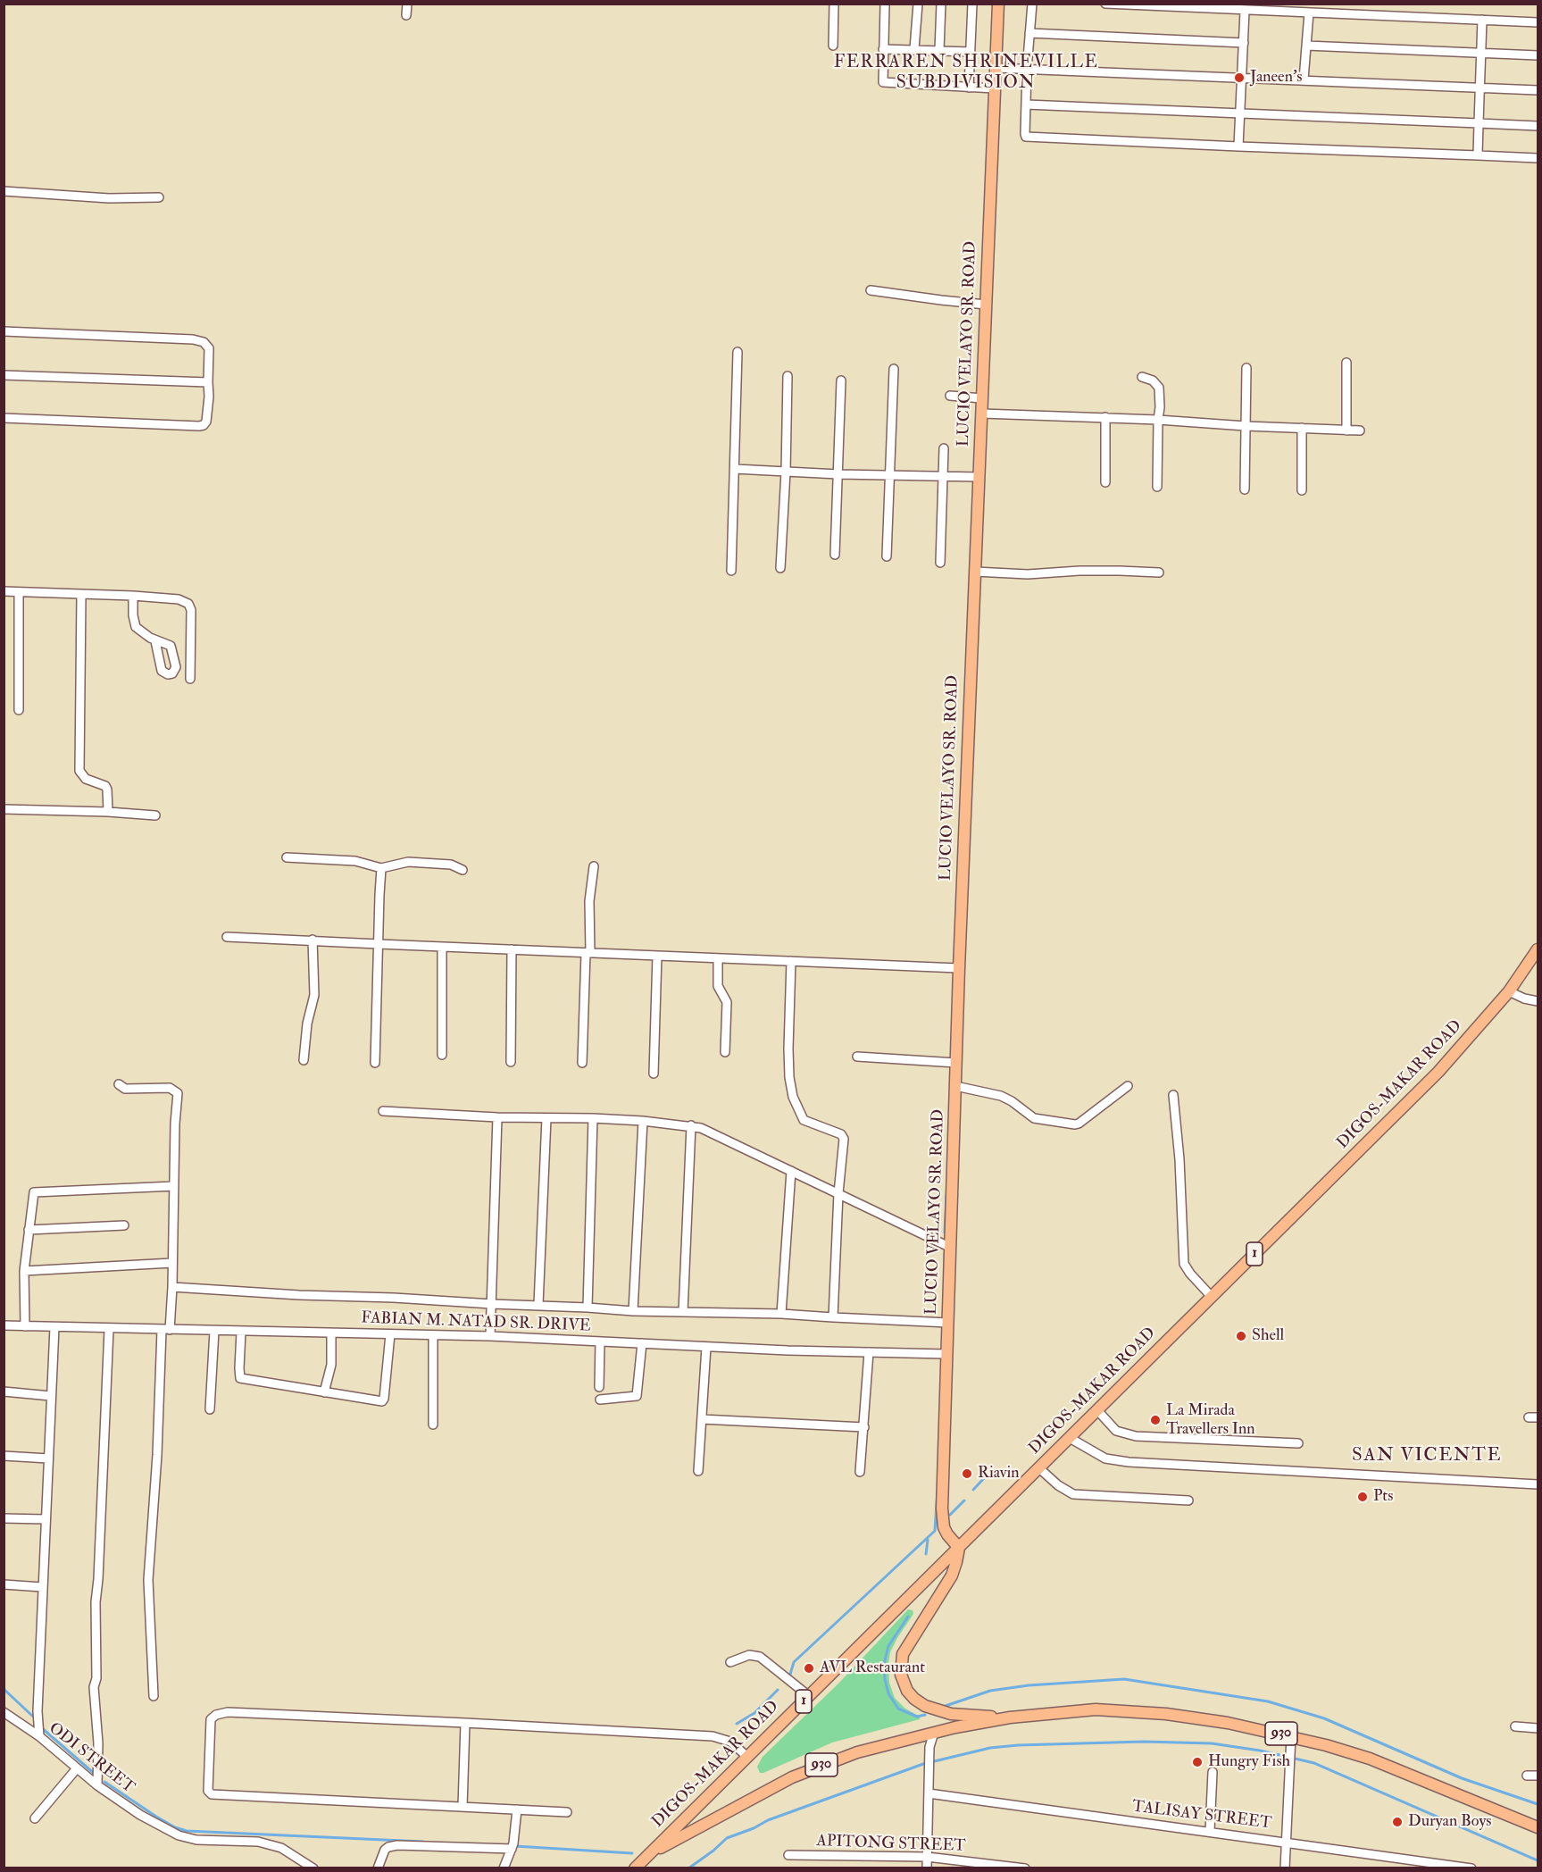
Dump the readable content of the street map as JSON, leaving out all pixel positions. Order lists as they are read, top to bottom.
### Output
{
  "streets": {
    "main road": [
      "LUCIO VELAYO SR. ROAD",
      "DIGOS-MAKAR ROAD",
      "1",
      "930"
    ],
    "street": [
      "FABIAN M. NATAD SR. DRIVE",
      "ODI STREET",
      "TALISAY STREET",
      "APITONG STREET"
    ]
  },
  "crossings": [
    ["LUCIO VELAYO SR. ROAD", "DIGOS-MAKAR ROAD"],
    ["LUCIO VELAYO SR. ROAD", "FABIAN M. NATAD SR. DRIVE"],
    ["LUCIO VELAYO SR. ROAD", "930"],
    ["DIGOS-MAKAR ROAD", "930"]
  ],
  "districts": ["FERRAREN SHRINEVILLE SUBDIVISION", "SAN VICENTE"],
  "places": [
    "Janeen's",
    "Shell",
    "La Mirada Travellers Inn",
    "Riavin",
    "Pts",
    "AVL Restaurant",
    "Hungry Fish",
    "Duryan Boys"
  ]
}
